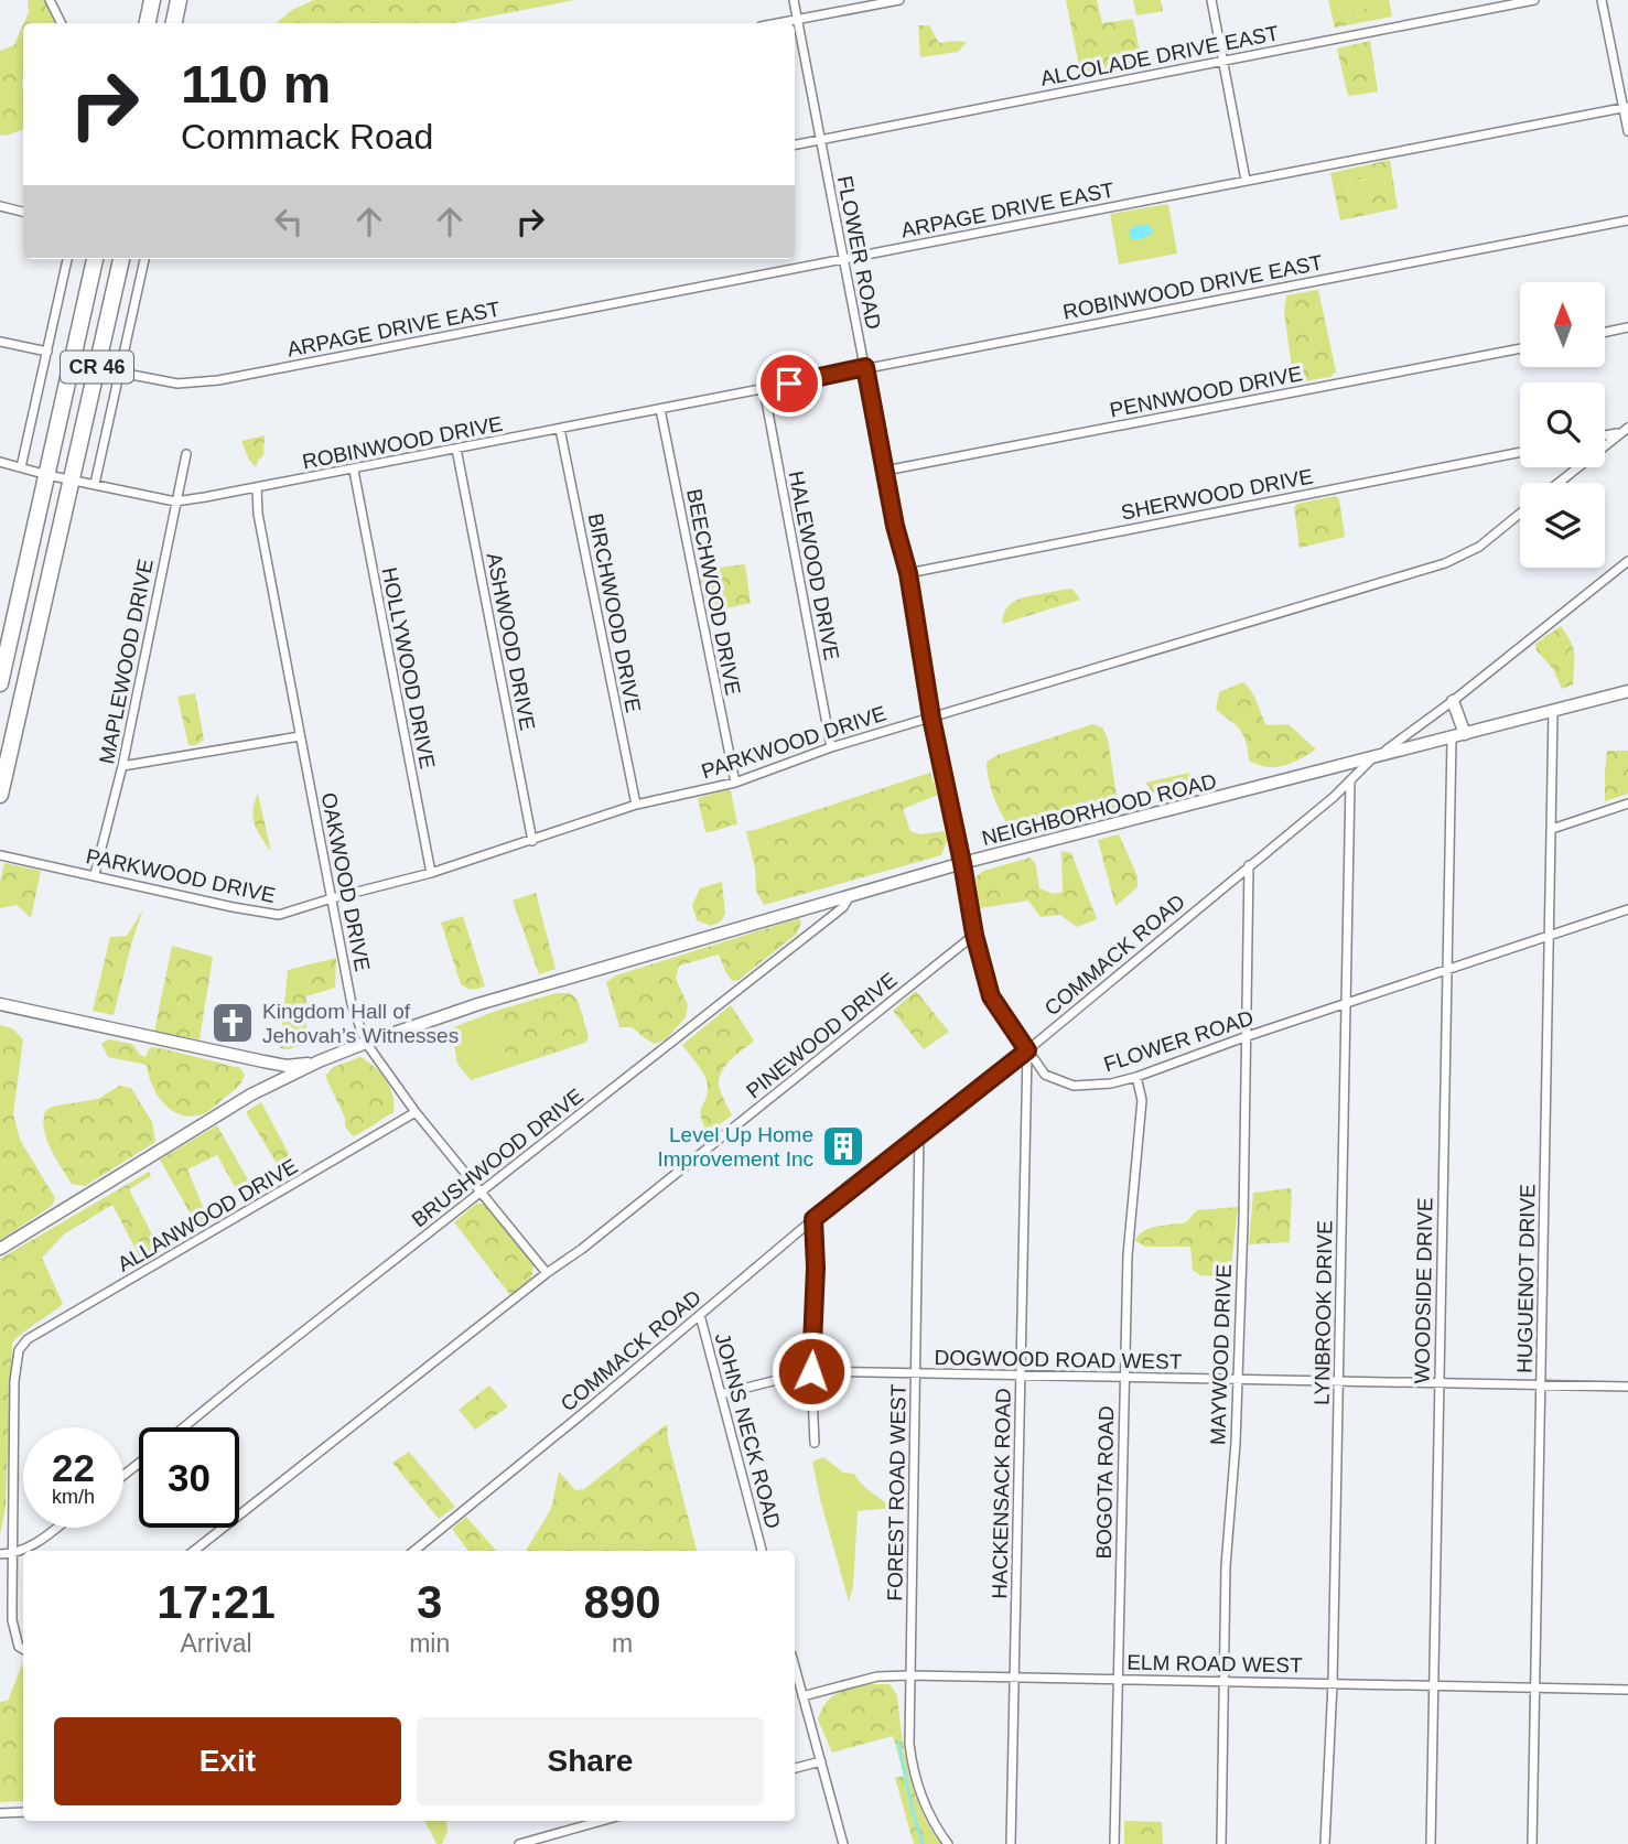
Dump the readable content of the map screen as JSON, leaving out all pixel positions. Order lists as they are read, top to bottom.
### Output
{
  "streets": {
    "highway": ["CR 46"],
    "main road": ["NEIGHBORHOOD ROAD"],
    "street": [
      "ALCOLADE DRIVE EAST",
      "ARPAGE DRIVE EAST",
      "FLOWER ROAD",
      "ROBINWOOD DRIVE EAST",
      "PENNWOOD DRIVE",
      "ROBINWOOD DRIVE",
      "SHERWOOD DRIVE",
      "HALEWOOD DRIVE",
      "BEECHWOOD DRIVE",
      "BIRCHWOOD DRIVE",
      "ASHWOOD DRIVE",
      "MAPLEWOOD DRIVE",
      "HOLLYWOOD DRIVE",
      "PARKWOOD DRIVE",
      "OAKWOOD DRIVE",
      "COMMACK ROAD",
      "PINEWOOD DRIVE",
      "BRUSHWOOD DRIVE",
      "ALLANWOOD DRIVE",
      "HUGUENOT DRIVE",
      "WOODSIDE DRIVE",
      "LYNBROOK DRIVE",
      "MAYWOOD DRIVE",
      "DOGWOOD ROAD WEST",
      "JOHNS NECK ROAD",
      "BOGOTA ROAD",
      "FOREST ROAD WEST",
      "HACKENSACK ROAD",
      "ELM ROAD WEST"
    ]
  },
  "crossings": [
    ["ALCOLADE DRIVE EAST", "FLOWER ROAD"],
    ["ARPAGE DRIVE EAST", "FLOWER ROAD"],
    ["FLOWER ROAD", "ROBINWOOD DRIVE EAST"],
    ["FLOWER ROAD", "PENNWOOD DRIVE"],
    ["FLOWER ROAD", "SHERWOOD DRIVE"],
    ["FLOWER ROAD", "PARKWOOD DRIVE"],
    ["FLOWER ROAD", "NEIGHBORHOOD ROAD"],
    ["FLOWER ROAD", "COMMACK ROAD"],
    ["FLOWER ROAD", "PINEWOOD DRIVE"],
    ["FLOWER ROAD", "HUGUENOT DRIVE"],
    ["FLOWER ROAD", "WOODSIDE DRIVE"],
    ["FLOWER ROAD", "LYNBROOK DRIVE"],
    ["FLOWER ROAD", "MAYWOOD DRIVE"],
    ["FLOWER ROAD", "BOGOTA ROAD"],
    ["FLOWER ROAD", "HACKENSACK ROAD"],
    ["ROBINWOOD DRIVE EAST", "ROBINWOOD DRIVE"],
    ["ROBINWOOD DRIVE EAST", "HALEWOOD DRIVE"],
    ["CR 46", "ROBINWOOD DRIVE"],
    ["ROBINWOOD DRIVE", "HALEWOOD DRIVE"],
    ["ROBINWOOD DRIVE", "BEECHWOOD DRIVE"],
    ["ROBINWOOD DRIVE", "BIRCHWOOD DRIVE"],
    ["ROBINWOOD DRIVE", "ASHWOOD DRIVE"],
    ["ROBINWOOD DRIVE", "MAPLEWOOD DRIVE"],
    ["ROBINWOOD DRIVE", "HOLLYWOOD DRIVE"],
    ["ROBINWOOD DRIVE", "OAKWOOD DRIVE"],
    ["HALEWOOD DRIVE", "PARKWOOD DRIVE"],
    ["BEECHWOOD DRIVE", "PARKWOOD DRIVE"],
    ["BIRCHWOOD DRIVE", "PARKWOOD DRIVE"],
    ["ASHWOOD DRIVE", "PARKWOOD DRIVE"],
    ["MAPLEWOOD DRIVE", "PARKWOOD DRIVE"],
    ["HOLLYWOOD DRIVE", "PARKWOOD DRIVE"],
    ["PARKWOOD DRIVE", "OAKWOOD DRIVE"],
    ["NEIGHBORHOOD ROAD", "OAKWOOD DRIVE"],
    ["NEIGHBORHOOD ROAD", "COMMACK ROAD"],
    ["NEIGHBORHOOD ROAD", "BRUSHWOOD DRIVE"],
    ["NEIGHBORHOOD ROAD", "HUGUENOT DRIVE"],
    ["NEIGHBORHOOD ROAD", "WOODSIDE DRIVE"],
    ["OAKWOOD DRIVE", "PINEWOOD DRIVE"],
    ["OAKWOOD DRIVE", "BRUSHWOOD DRIVE"],
    ["OAKWOOD DRIVE", "ALLANWOOD DRIVE"],
    ["COMMACK ROAD", "LYNBROOK DRIVE"],
    ["COMMACK ROAD", "MAYWOOD DRIVE"],
    ["COMMACK ROAD", "JOHNS NECK ROAD"],
    ["COMMACK ROAD", "FOREST ROAD WEST"],
    ["COMMACK ROAD", "HACKENSACK ROAD"],
    ["HUGUENOT DRIVE", "DOGWOOD ROAD WEST"],
    ["HUGUENOT DRIVE", "ELM ROAD WEST"],
    ["WOODSIDE DRIVE", "DOGWOOD ROAD WEST"],
    ["WOODSIDE DRIVE", "ELM ROAD WEST"],
    ["LYNBROOK DRIVE", "DOGWOOD ROAD WEST"],
    ["LYNBROOK DRIVE", "ELM ROAD WEST"],
    ["MAYWOOD DRIVE", "DOGWOOD ROAD WEST"],
    ["MAYWOOD DRIVE", "ELM ROAD WEST"],
    ["DOGWOOD ROAD WEST", "JOHNS NECK ROAD"],
    ["DOGWOOD ROAD WEST", "BOGOTA ROAD"],
    ["DOGWOOD ROAD WEST", "FOREST ROAD WEST"],
    ["DOGWOOD ROAD WEST", "HACKENSACK ROAD"],
    ["BOGOTA ROAD", "ELM ROAD WEST"],
    ["FOREST ROAD WEST", "ELM ROAD WEST"],
    ["HACKENSACK ROAD", "ELM ROAD WEST"]
  ],
  "places": {
    "church": ["Kingdom Hall of Jehovah’s Witnesses"],
    "building": ["Level Up Home Improvement Inc"]
  },
  "north": "top",
  "page": {
    "turn": ["110 m", "Commack Road"],
    "speed": "22 km/h",
    "limit": "30",
    "eta": [
      "17:21",
      "Arrival",
      "3",
      "min",
      "890",
      "m"
    ],
    "buttons": ["Exit", "Share"]
  }
}
